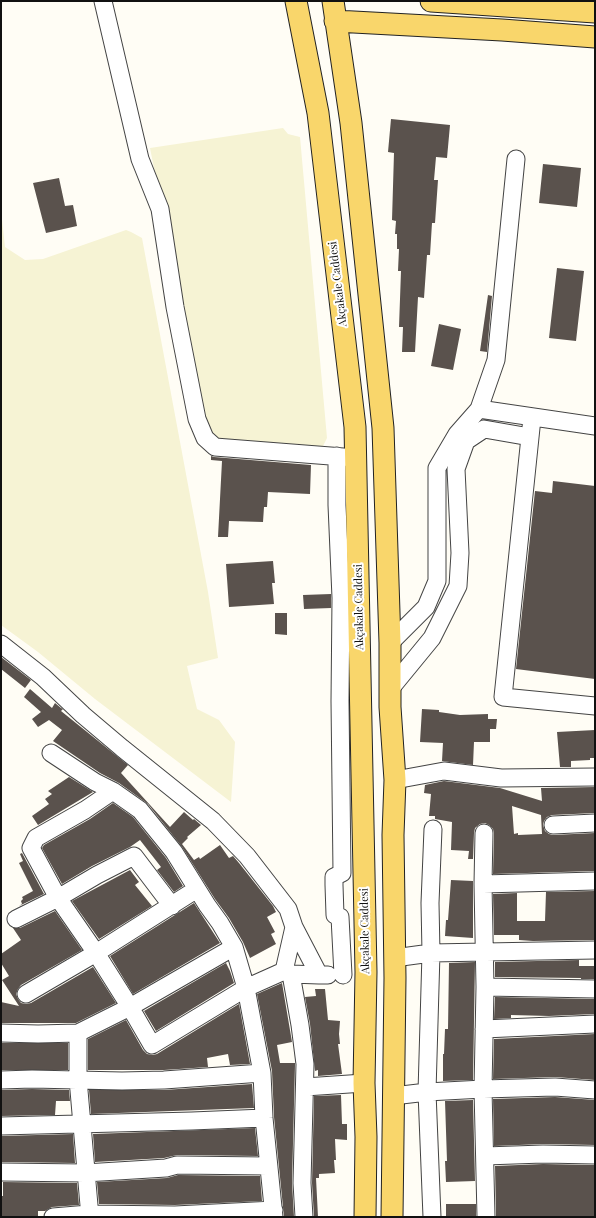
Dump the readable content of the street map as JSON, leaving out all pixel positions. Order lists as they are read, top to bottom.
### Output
{
  "streets": {
    "main road": ["Akçakale Caddesi"]
  }
}
